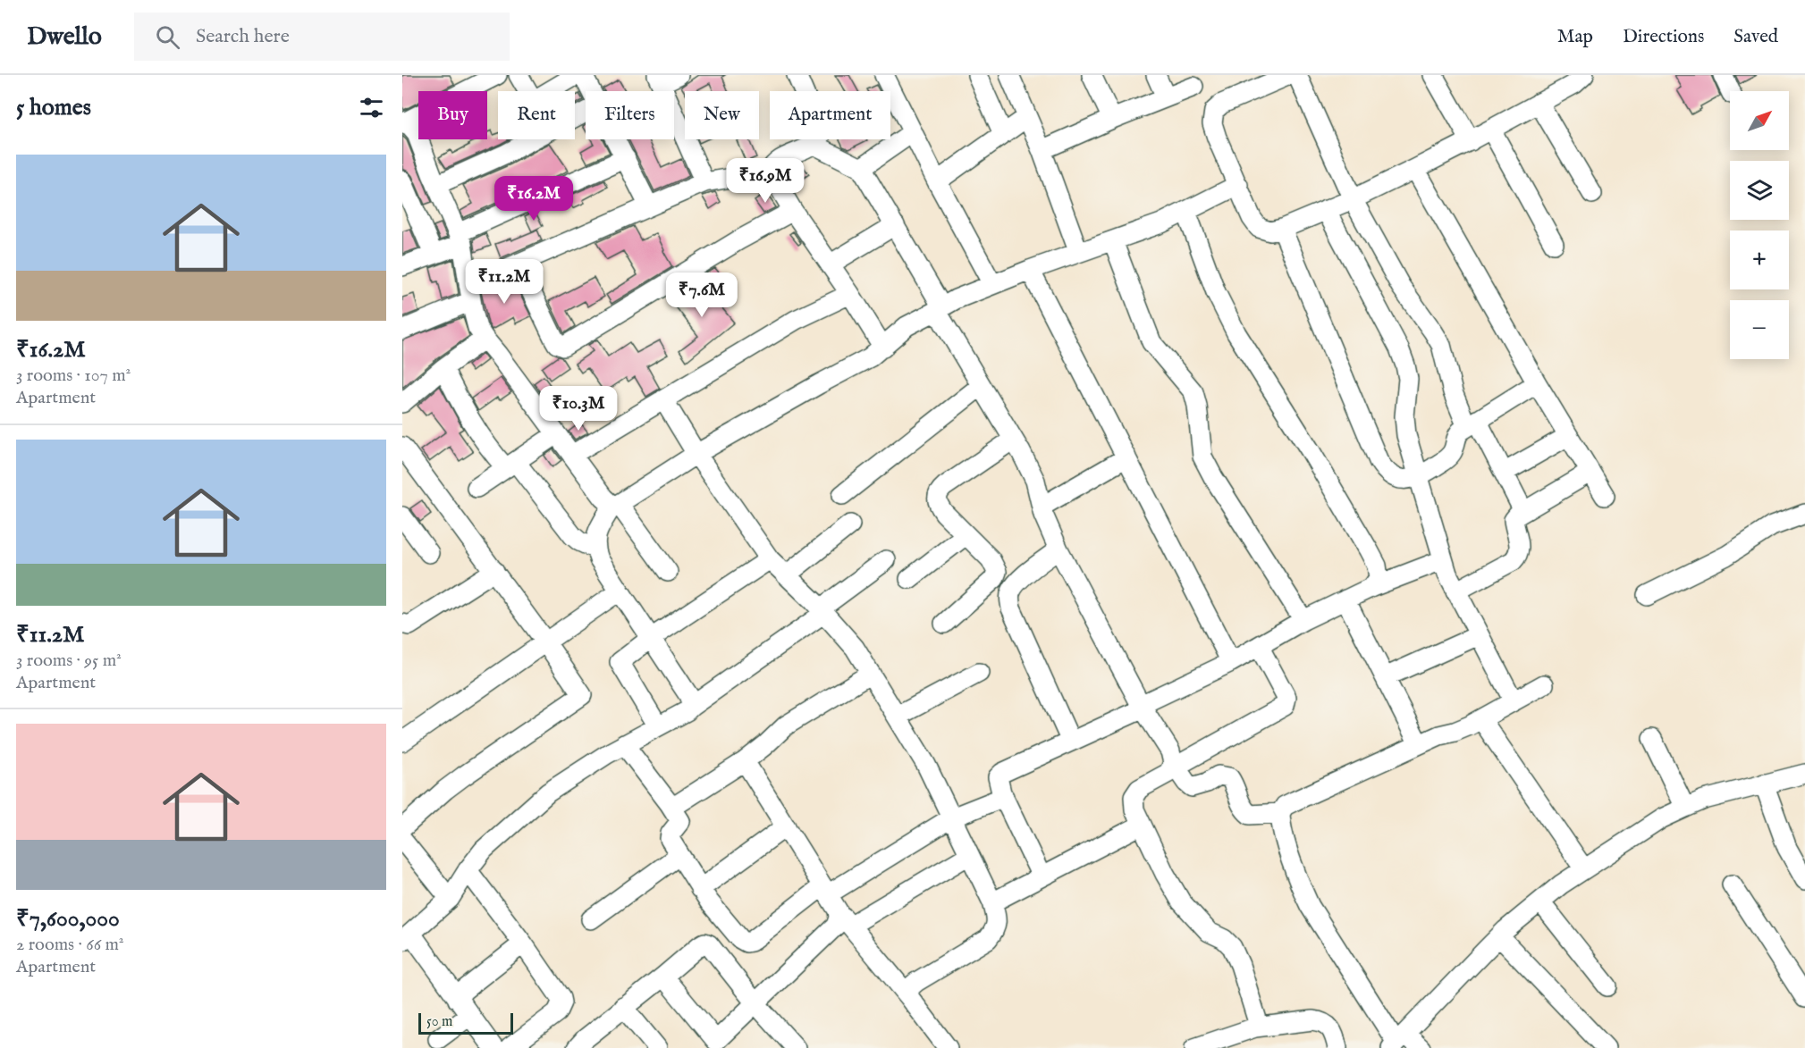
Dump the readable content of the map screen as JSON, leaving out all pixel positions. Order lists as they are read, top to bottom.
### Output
{
  "scale_bar": "50 m",
  "north": "top right",
  "page": {
    "header": "Dwello",
    "search": "Search here",
    "nav": ["Map", "Directions", "Saved"],
    "heading": "5 homes",
    "map_buttons": ["+", "−"],
    "chip": [
      "Buy",
      "Rent",
      "Filters",
      "New",
      "Apartment"
    ],
    "list": [
      {
        "name": "₹16.2M",
        "note": "3 rooms · 107 m² · Apartment"
      },
      {
        "name": "₹11.2M",
        "note": "3 rooms · 95 m² · Apartment"
      },
      {
        "name": "₹7,600,000",
        "note": "2 rooms · 66 m² · Apartment"
      }
    ],
    "price": [
      "₹16.9M",
      "₹16.2M",
      "₹11.2M",
      "₹7.6M",
      "₹10.3M"
    ],
    "scale": "50 m"
  }
}
